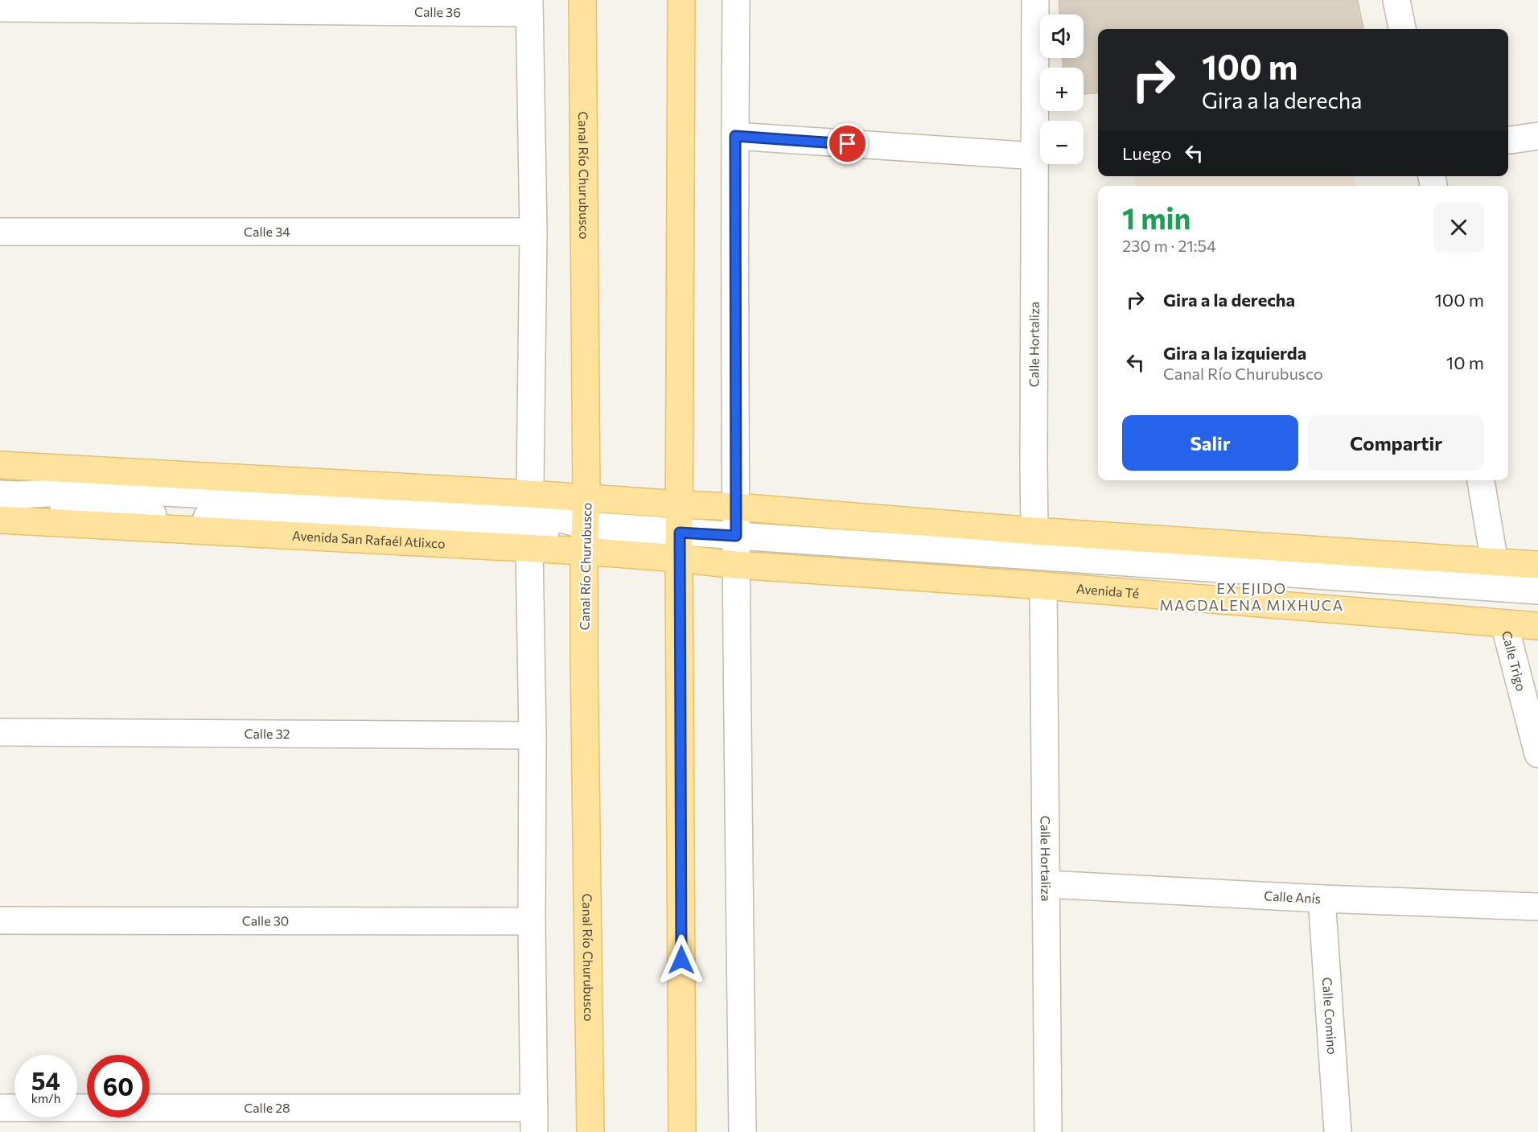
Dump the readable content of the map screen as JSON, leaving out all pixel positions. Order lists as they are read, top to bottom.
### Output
{
  "streets": {
    "main road": ["Canal Río Churubusco", "Avenida San Rafaél Atlixco", "Avenida Té"],
    "street": [
      "Calle 36",
      "Calle 34",
      "Calle Hortaliza",
      "Calle Trigo",
      "Calle 32",
      "Calle Anís",
      "Calle 30",
      "Calle Comino",
      "Calle 28"
    ]
  },
  "crossings": [
    ["Canal Río Churubusco", "Avenida San Rafaél Atlixco"],
    ["Calle Hortaliza", "Avenida Té"],
    ["Calle Hortaliza", "Calle Anís"],
    ["Avenida San Rafaél Atlixco", "Avenida Té"],
    ["Avenida Té", "Calle Trigo"],
    ["Calle Anís", "Calle Comino"]
  ],
  "districts": ["EX EJIDO MAGDALENA MIXHUCA"],
  "page": {
    "map_buttons": ["+", "−"],
    "turn": ["100 m", "Gira a la derecha"],
    "then": "Luego",
    "heading": ["1 min", "230 m · 21:54"],
    "list": [
      {
        "name": "Gira a la derecha",
        "value": "100 m"
      },
      {
        "name": "Gira a la izquierda",
        "note": "Canal Río Churubusco",
        "value": "10 m"
      }
    ],
    "buttons": ["Salir", "Compartir"],
    "speed": "54 km/h",
    "limit": "60"
  }
}
